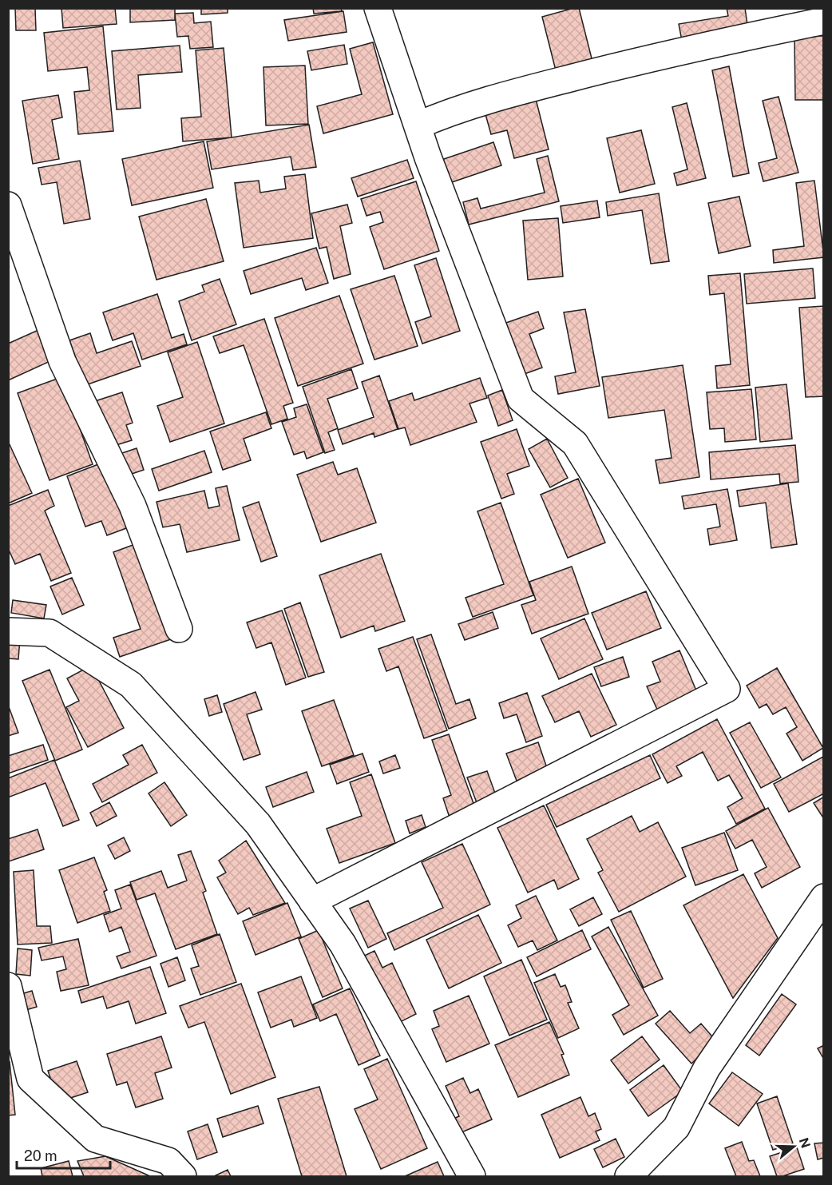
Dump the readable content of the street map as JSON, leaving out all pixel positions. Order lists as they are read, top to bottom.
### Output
{
  "scale_bar": "20 m",
  "north": "right"
}
